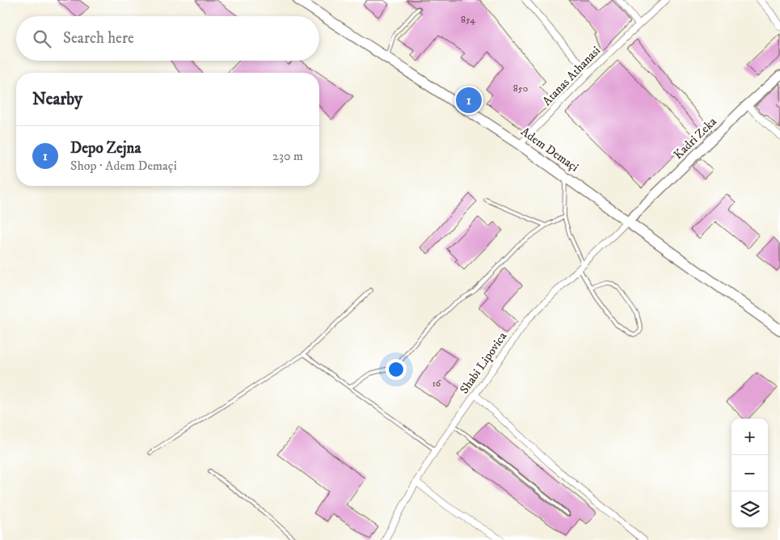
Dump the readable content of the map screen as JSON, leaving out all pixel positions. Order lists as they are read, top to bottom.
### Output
{
  "streets": {
    "main road": ["Adem Demaçi"],
    "street": ["Atanas Athanasi", "Kadri Zeka", "Shabi Lipovica"]
  },
  "crossings": [
    ["Atanas Athanasi", "Adem Demaçi"],
    ["Kadri Zeka", "Adem Demaçi"],
    ["Kadri Zeka", "Shabi Lipovica"],
    ["Adem Demaçi", "Shabi Lipovica"]
  ],
  "house_numbers": ["854", "850", "16"],
  "page": {
    "search": "Search here",
    "heading": "Nearby",
    "pins": "1",
    "list": [
      {
        "mark": "1",
        "name": "Depo Zejna",
        "note": "Shop · Adem Demaçi",
        "value": "230 m"
      }
    ],
    "map_buttons": ["+", "−"]
  }
}
